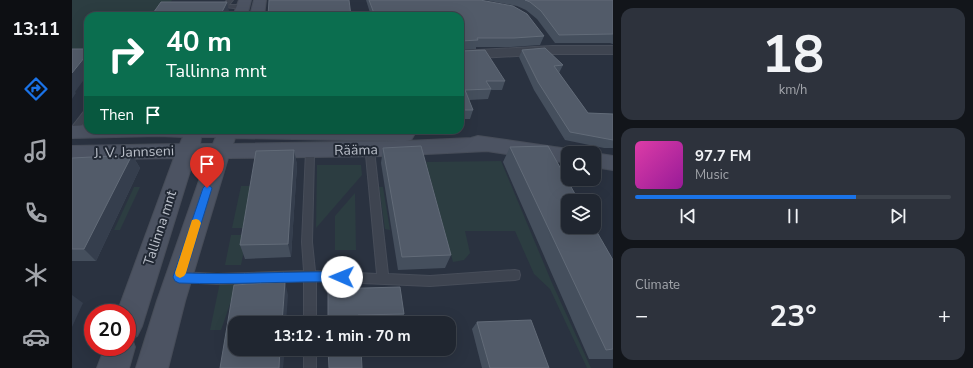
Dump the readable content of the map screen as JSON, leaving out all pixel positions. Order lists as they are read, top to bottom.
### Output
{
  "streets": {
    "main road": ["Rääma", "J. V. Jannseni", "Tallinna mnt"]
  },
  "crossings": [
    ["Rääma", "J. V. Jannseni"],
    ["J. V. Jannseni", "Tallinna mnt"]
  ],
  "page": {
    "tabs": "13:11",
    "tile": [
      ["18", "km/h"],
      "Climate"
    ],
    "turn": ["40 m", "Tallinna mnt"],
    "then": "Then",
    "song": ["97.7 FM", "Music"],
    "heat": ["−", "23°", "+"],
    "limit": "20",
    "trip": "13:12 · 1 min · 70 m"
  }
}
